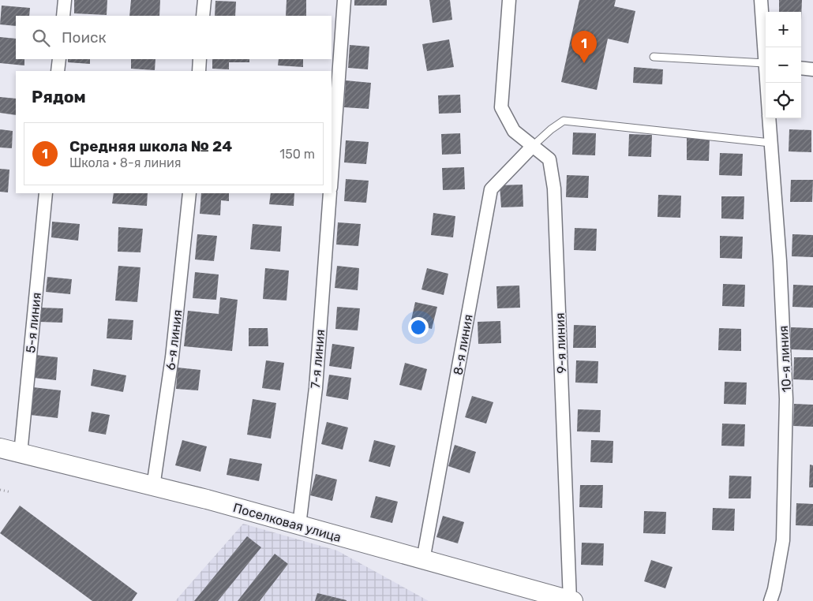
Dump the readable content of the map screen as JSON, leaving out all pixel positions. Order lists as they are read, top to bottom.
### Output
{
  "streets": {
    "street": [
      "5-я линия",
      "6-я линия",
      "9-я линия",
      "8-я линия",
      "7-я линия",
      "10-я линия",
      "Поселковая улица"
    ]
  },
  "crossings": [
    ["5-я линия", "Поселковая улица"],
    ["6-я линия", "Поселковая улица"],
    ["9-я линия", "8-я линия"],
    ["9-я линия", "Поселковая улица"],
    ["8-я линия", "Поселковая улица"],
    ["7-я линия", "Поселковая улица"]
  ],
  "page": {
    "map_buttons": ["+", "−"],
    "search": "Поиск",
    "pins": "1",
    "heading": "Рядом",
    "list": [
      {
        "mark": "1",
        "name": "Средняя школа № 24",
        "note": "Школа · 8-я линия",
        "value": "150 m"
      }
    ]
  }
}
